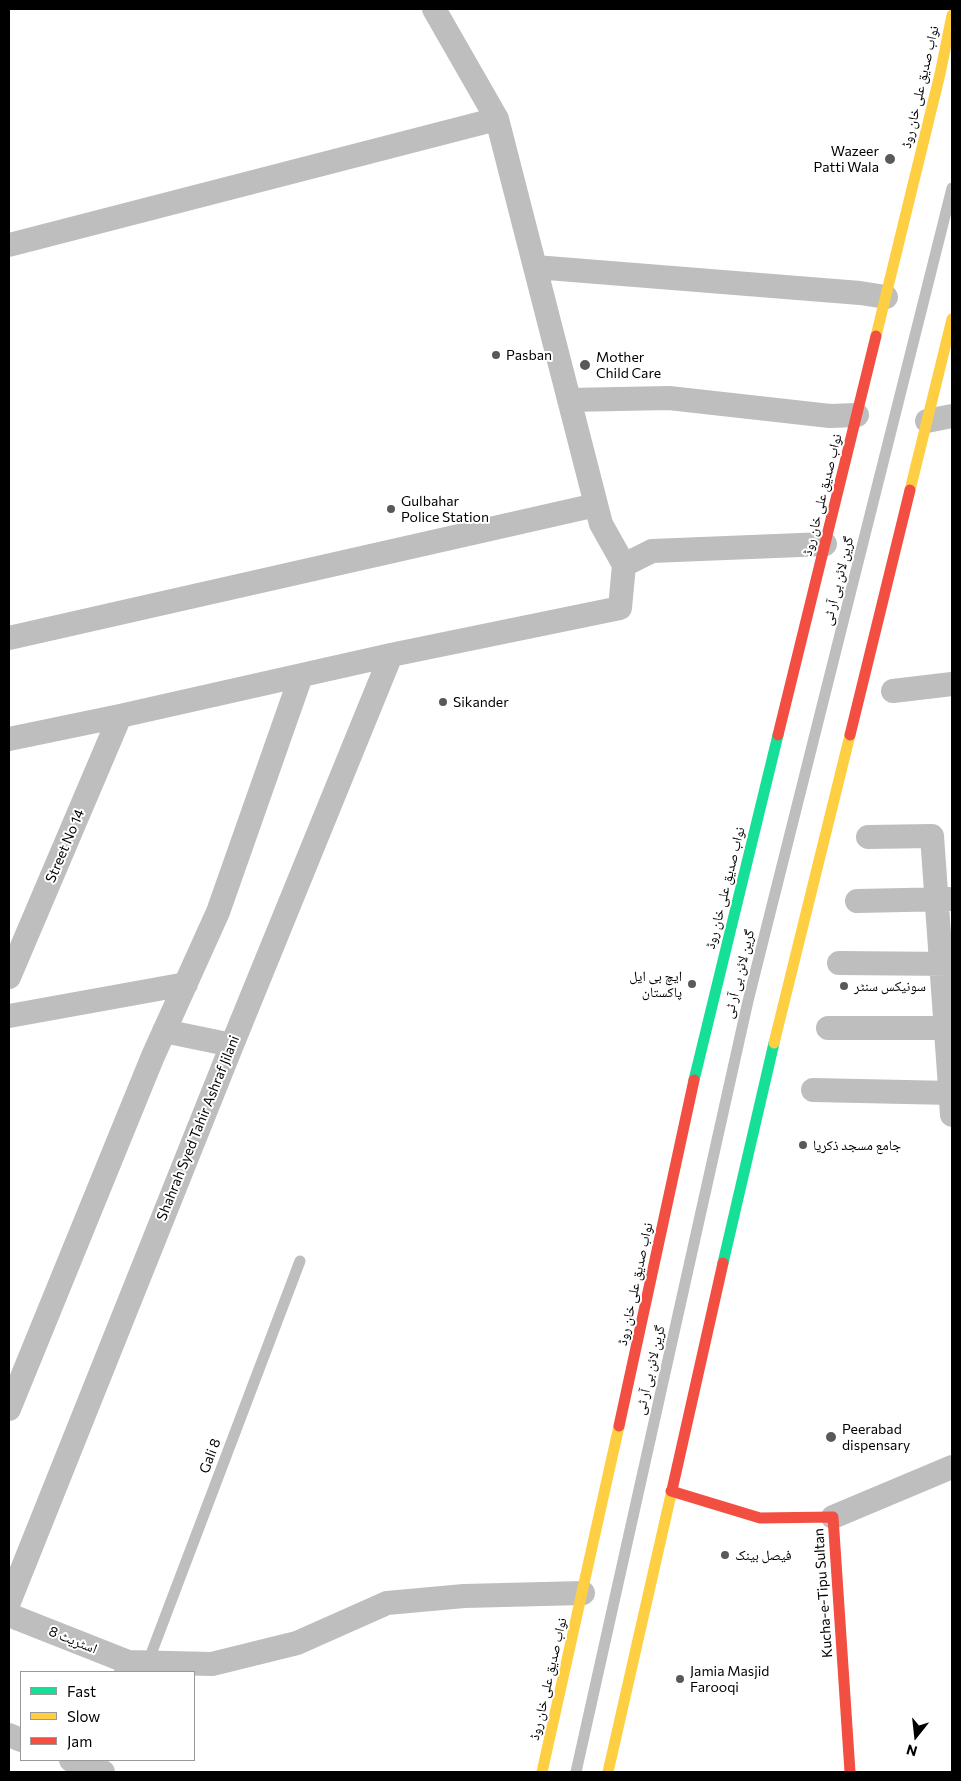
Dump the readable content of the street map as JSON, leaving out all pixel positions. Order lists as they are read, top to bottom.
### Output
{
  "streets": {
    "main road": ["نواب صدیق علی خان روڈ", "Kucha-e-Tipu Sultan"],
    "street": ["Street No 14", "Shahrah Syed Tahir Ashraf Jilani", "اسٹریٹ 8"],
    "lane": ["گرین لائن بی آر ٹی", "Gali 8"]
  },
  "crossings": [
    ["نواب صدیق علی خان روڈ", "اسٹریٹ 8"],
    ["Gali 8", "اسٹریٹ 8"]
  ],
  "places": [
    "Wazeer Patti Wala",
    "Pasban",
    "Mother Child Care",
    "Gulbahar Police Station",
    "Sikander",
    "ایچ بی ایل پاکستان",
    "سونیکس سنٹر",
    "جامع مسجد ذکریا",
    "Peerabad dispensary",
    "فیصل بینک",
    "Jamia Masjid Farooqi"
  ],
  "legend": ["Fast", "Slow", "Jam"],
  "north": "bottom"
}
